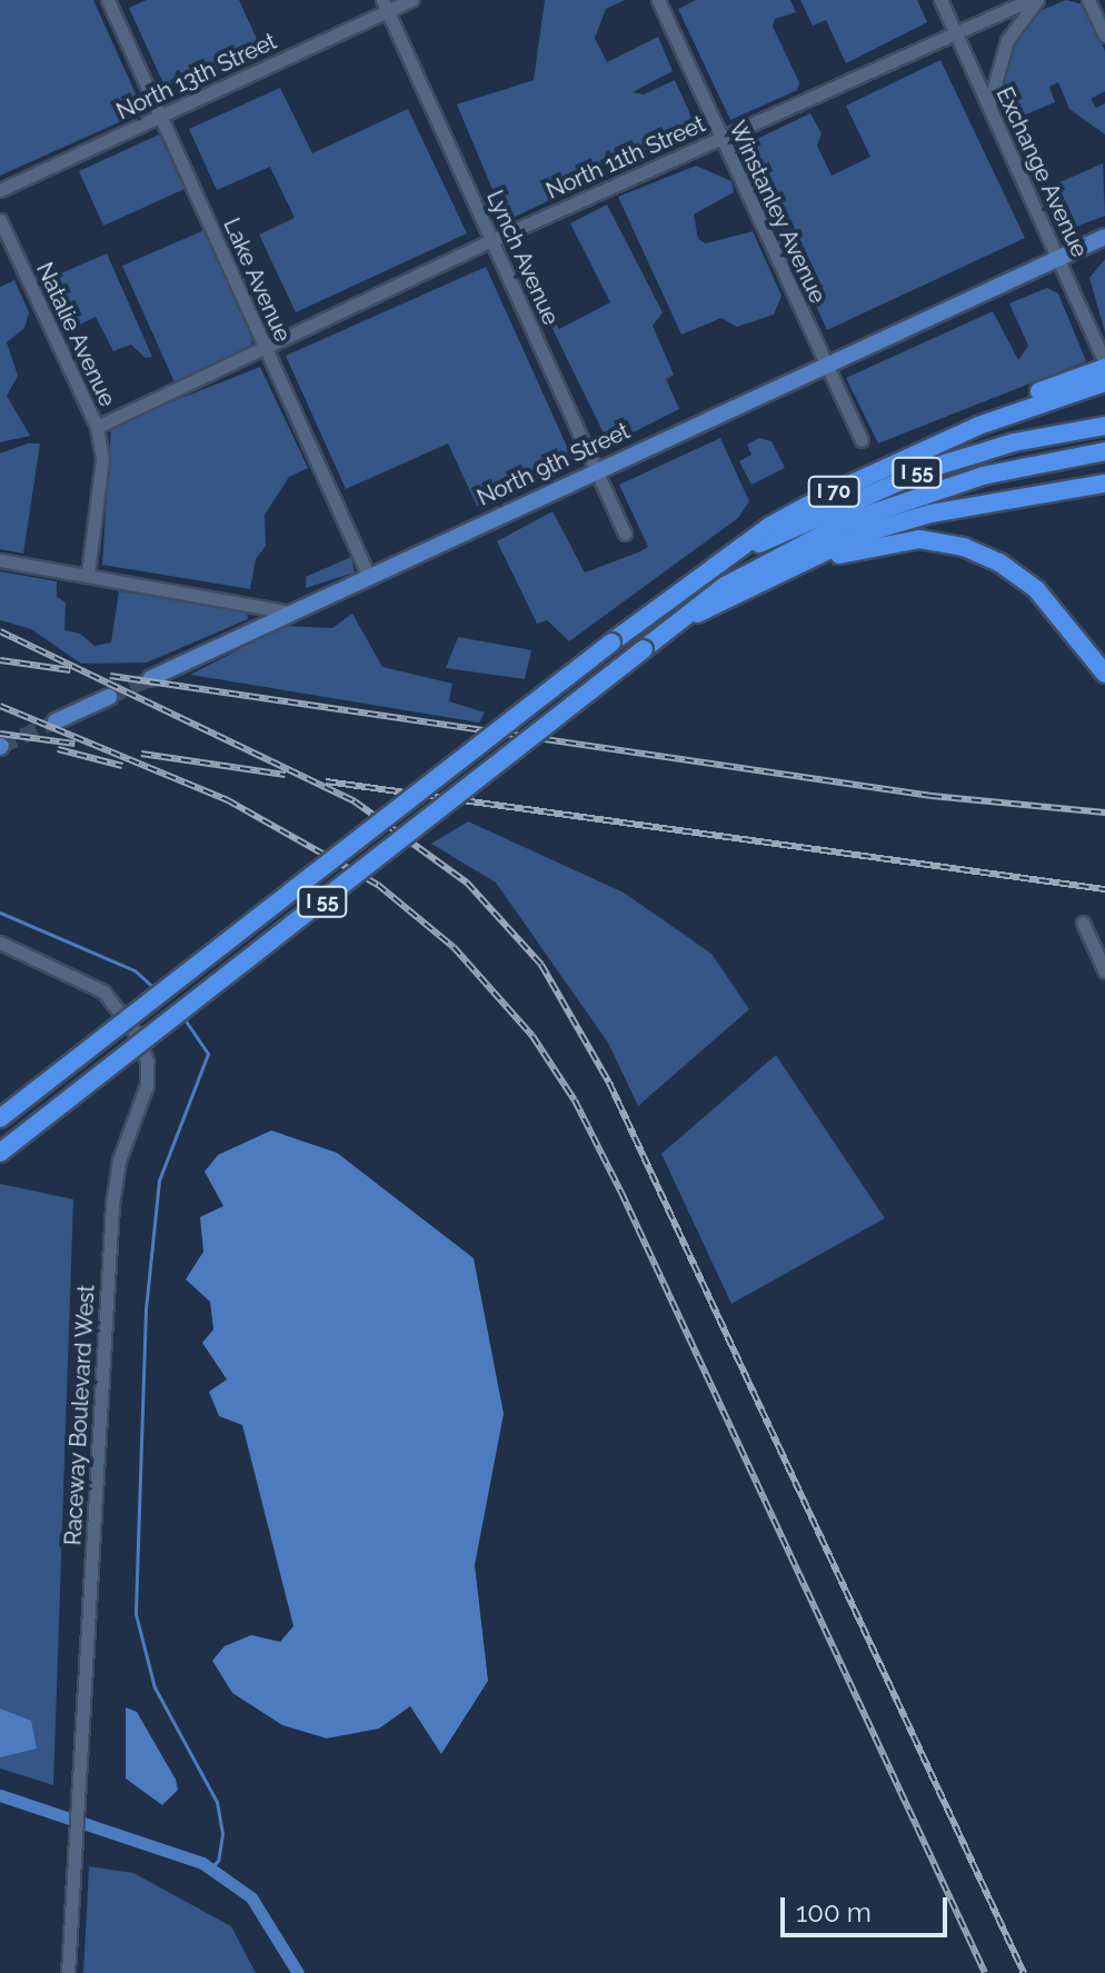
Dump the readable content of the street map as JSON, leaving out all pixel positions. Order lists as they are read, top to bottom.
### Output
{
  "streets": {
    "highway": ["I 55", "I 70"],
    "main road": ["North 9th Street"],
    "street": [
      "North 13th Street",
      "North 11th Street",
      "Exchange Avenue",
      "Winstanley Avenue",
      "Lynch Avenue",
      "Lake Avenue",
      "Natalie Avenue",
      "Raceway Boulevard West"
    ]
  },
  "crossings": [
    ["North 13th Street", "Lynch Avenue"],
    ["North 13th Street", "Lake Avenue"],
    ["North 11th Street", "Exchange Avenue"],
    ["North 11th Street", "Winstanley Avenue"],
    ["North 11th Street", "Lynch Avenue"],
    ["North 11th Street", "Lake Avenue"],
    ["North 11th Street", "Natalie Avenue"],
    ["Exchange Avenue", "North 9th Street"],
    ["Winstanley Avenue", "North 9th Street"],
    ["Lynch Avenue", "North 9th Street"],
    ["Lake Avenue", "North 9th Street"],
    ["I 55", "I 70"]
  ],
  "scale_bar": "100 m"
}
